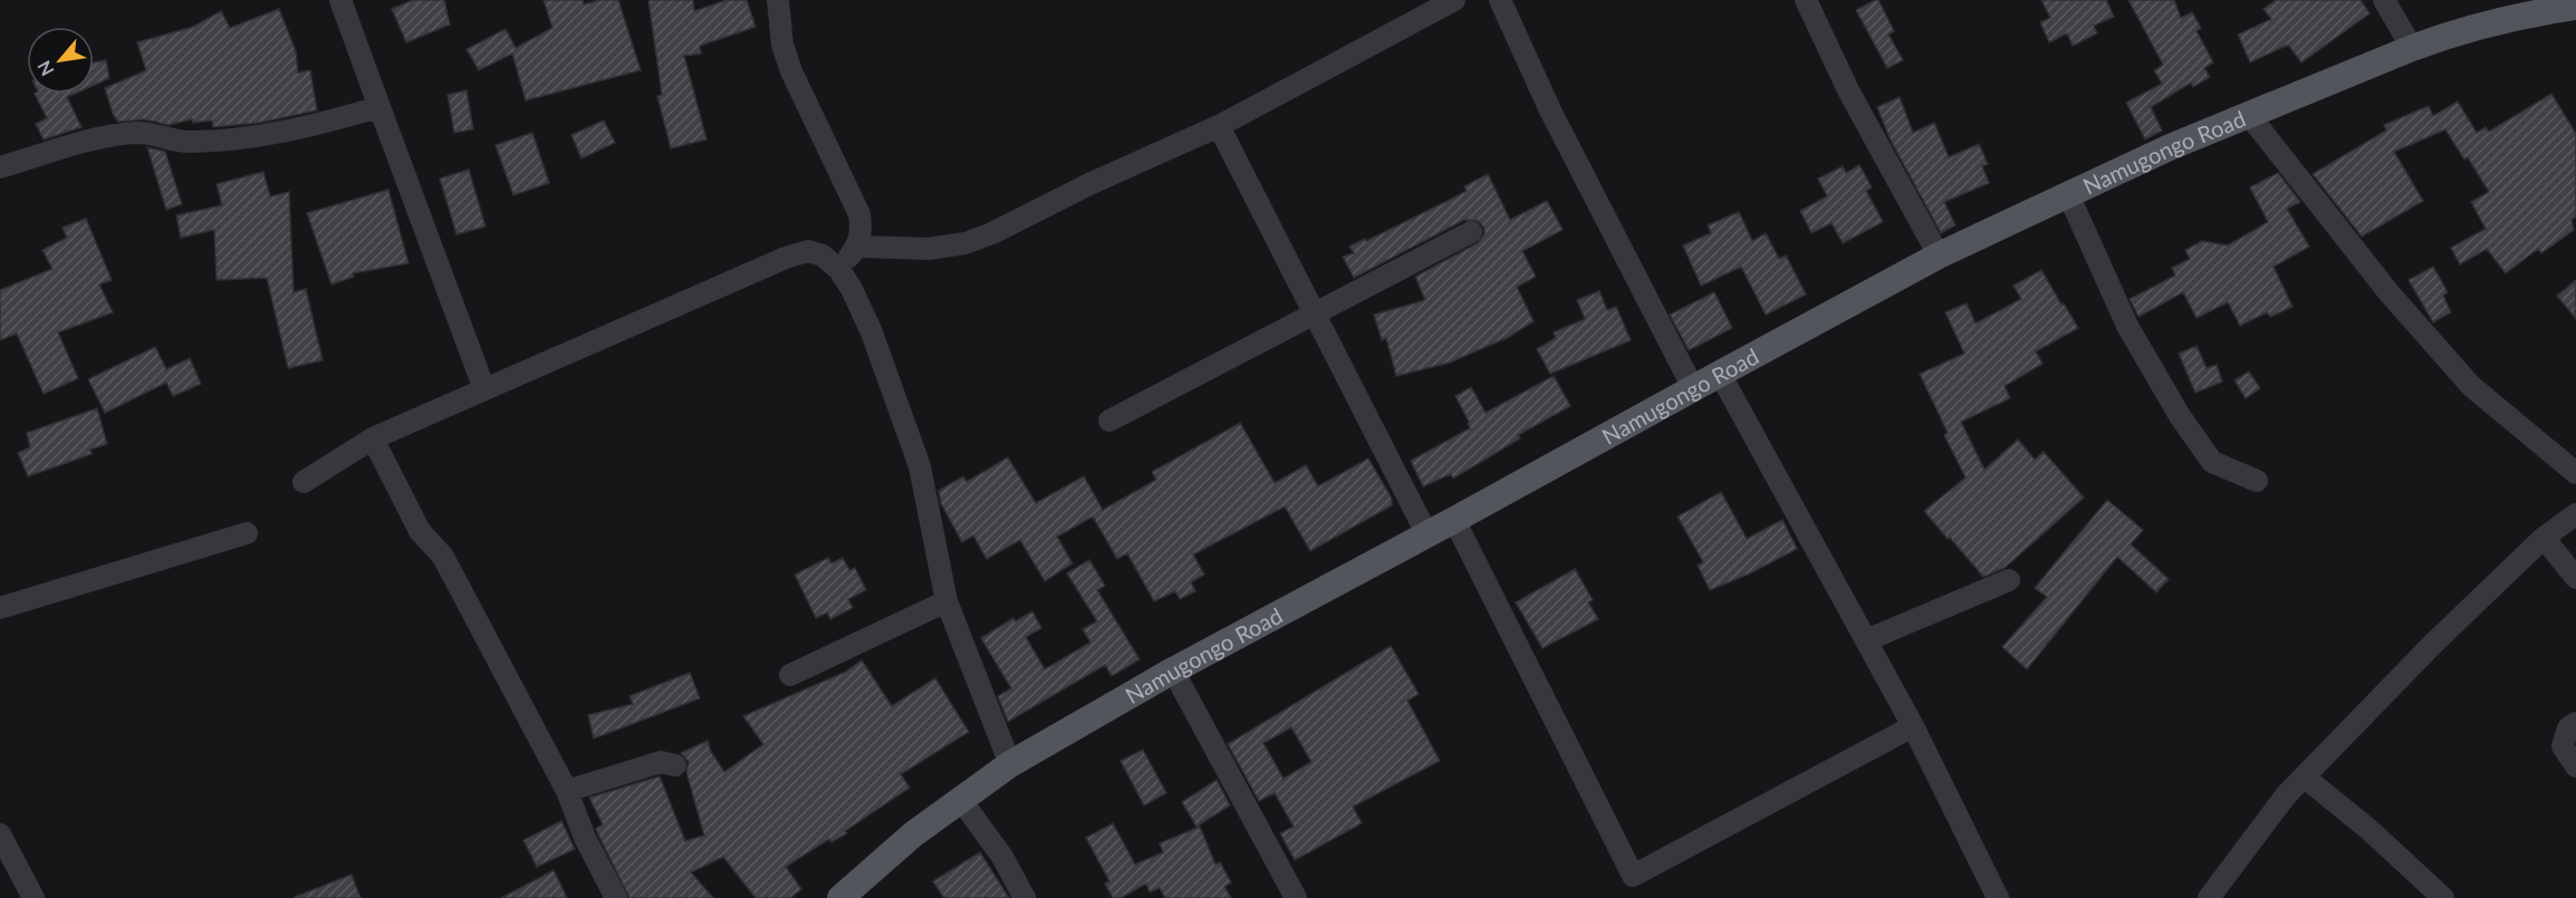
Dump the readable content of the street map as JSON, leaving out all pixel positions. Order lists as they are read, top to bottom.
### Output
{
  "streets": {
    "main road": ["Namugongo Road"]
  },
  "north": "bottom left"
}
